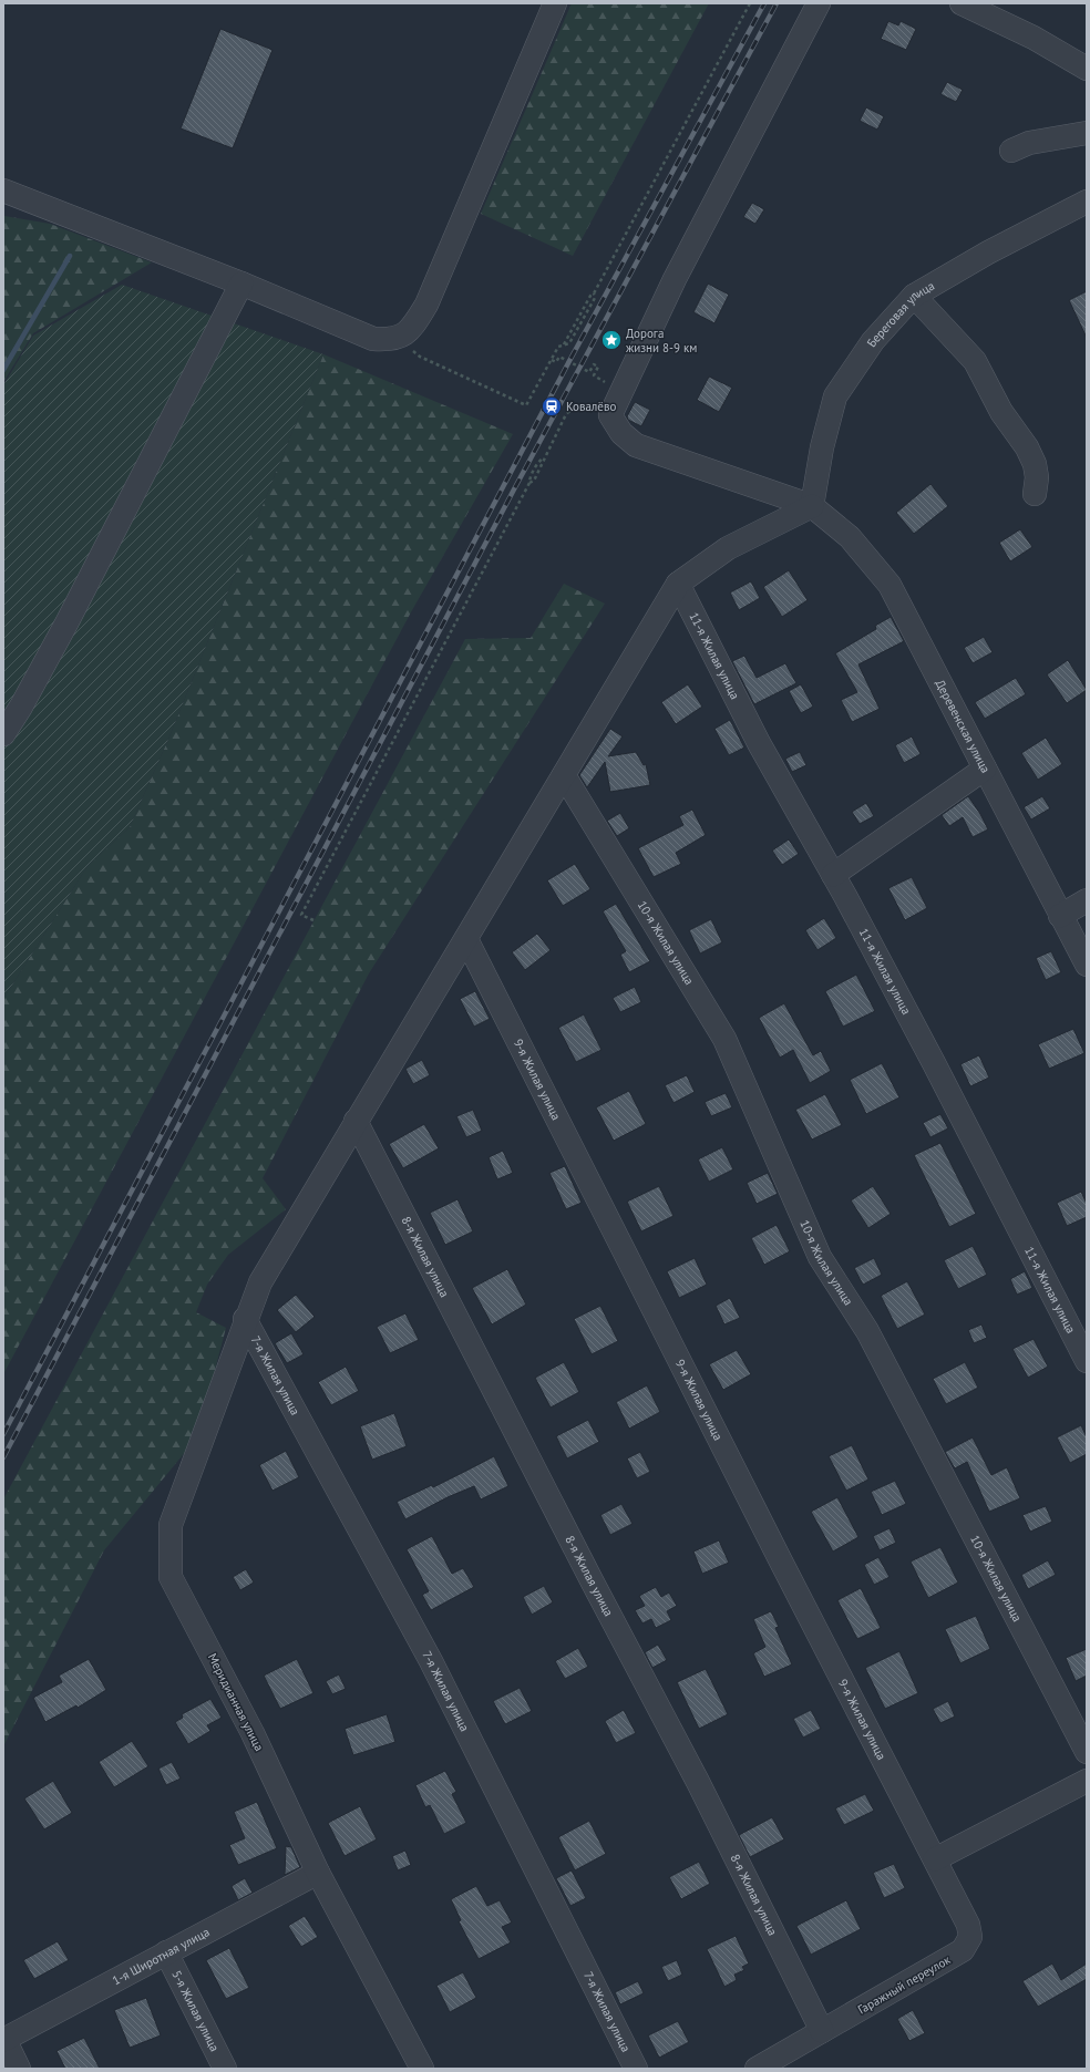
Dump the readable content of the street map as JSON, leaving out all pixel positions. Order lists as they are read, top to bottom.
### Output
{
  "streets": {
    "street": [
      "Береговая улица",
      "11-я Жилая улица",
      "Деревенская улица",
      "10-я Жилая улица",
      "9-я Жилая улица",
      "8-я Жилая улица",
      "7-я Жилая улица",
      "Меридианная улица",
      "1-я Широтная улица",
      "Гаражный переулок",
      "5-я Жилая улица"
    ]
  },
  "crossings": [
    ["Береговая улица", "Деревенская улица"],
    ["11-я Жилая улица", "Меридианная улица"],
    ["10-я Жилая улица", "Меридианная улица"],
    ["9-я Жилая улица", "Меридианная улица"],
    ["9-я Жилая улица", "Гаражный переулок"],
    ["8-я Жилая улица", "Меридианная улица"],
    ["8-я Жилая улица", "Гаражный переулок"],
    ["7-я Жилая улица", "Меридианная улица"],
    ["Меридианная улица", "1-я Широтная улица"],
    ["1-я Широтная улица", "5-я Жилая улица"]
  ],
  "places": {
    "place": ["Дорога жизни 8-9 км"],
    "station": ["Ковалёво"]
  }
}
